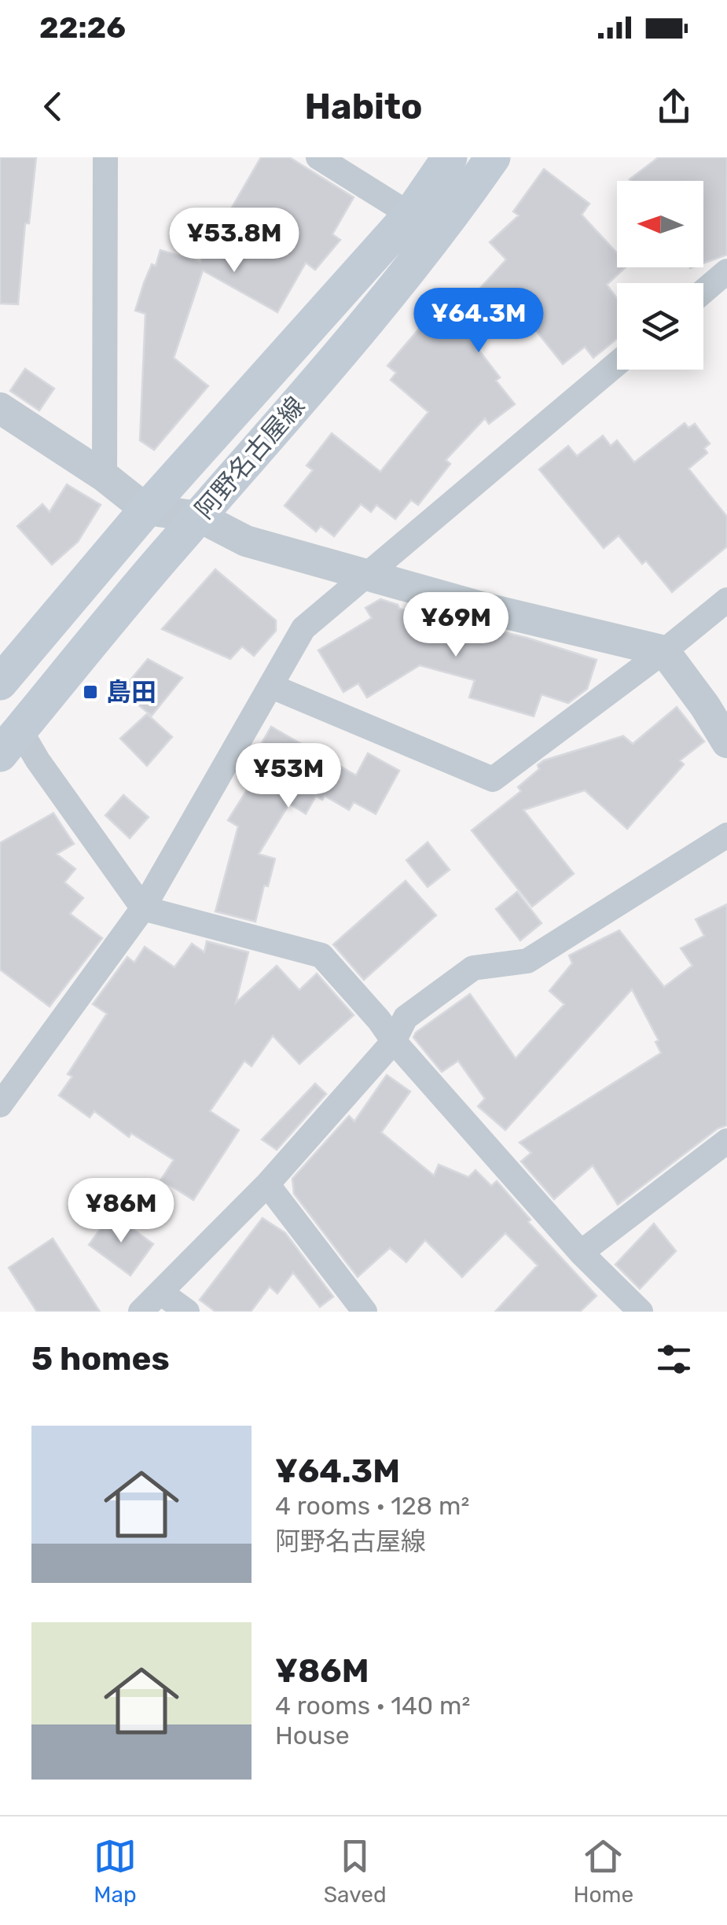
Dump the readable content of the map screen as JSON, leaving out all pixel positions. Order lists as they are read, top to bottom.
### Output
{
  "streets": {
    "main road": ["阿野名古屋線"]
  },
  "places": {
    "transit": ["島田"]
  },
  "north": "left",
  "page": {
    "status": "22:26",
    "header": "Habito",
    "price": [
      "¥53.8M",
      "¥64.3M",
      "¥69M",
      "¥53M",
      "¥86M"
    ],
    "heading": "5 homes",
    "list": [
      {
        "name": "¥64.3M",
        "note": "4 rooms · 128 m² · 阿野名古屋線"
      },
      {
        "name": "¥86M",
        "note": "4 rooms · 140 m² · House"
      }
    ],
    "tabs": ["Map", "Saved", "Home"]
  }
}
